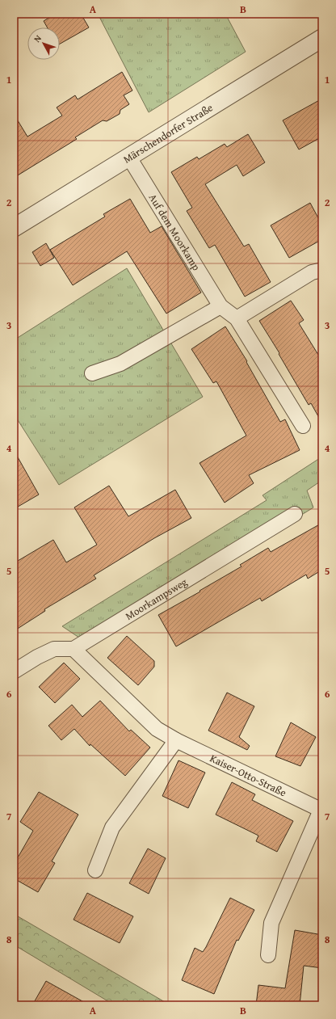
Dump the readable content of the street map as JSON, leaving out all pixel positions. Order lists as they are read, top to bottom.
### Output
{
  "streets": {
    "street": [
      "Märschendorfer Straße",
      "Auf dem Moorkamp",
      "Moorkampsweg",
      "Kaiser-Otto-Straße"
    ]
  },
  "crossings": [
    ["Märschendorfer Straße", "Auf dem Moorkamp"],
    ["Moorkampsweg", "Kaiser-Otto-Straße"]
  ],
  "north": "top left",
  "grid": {
    "columns": ["A", "B"],
    "rows": [
      "1",
      "2",
      "3",
      "4",
      "5",
      "6",
      "7",
      "8"
    ]
  }
}
